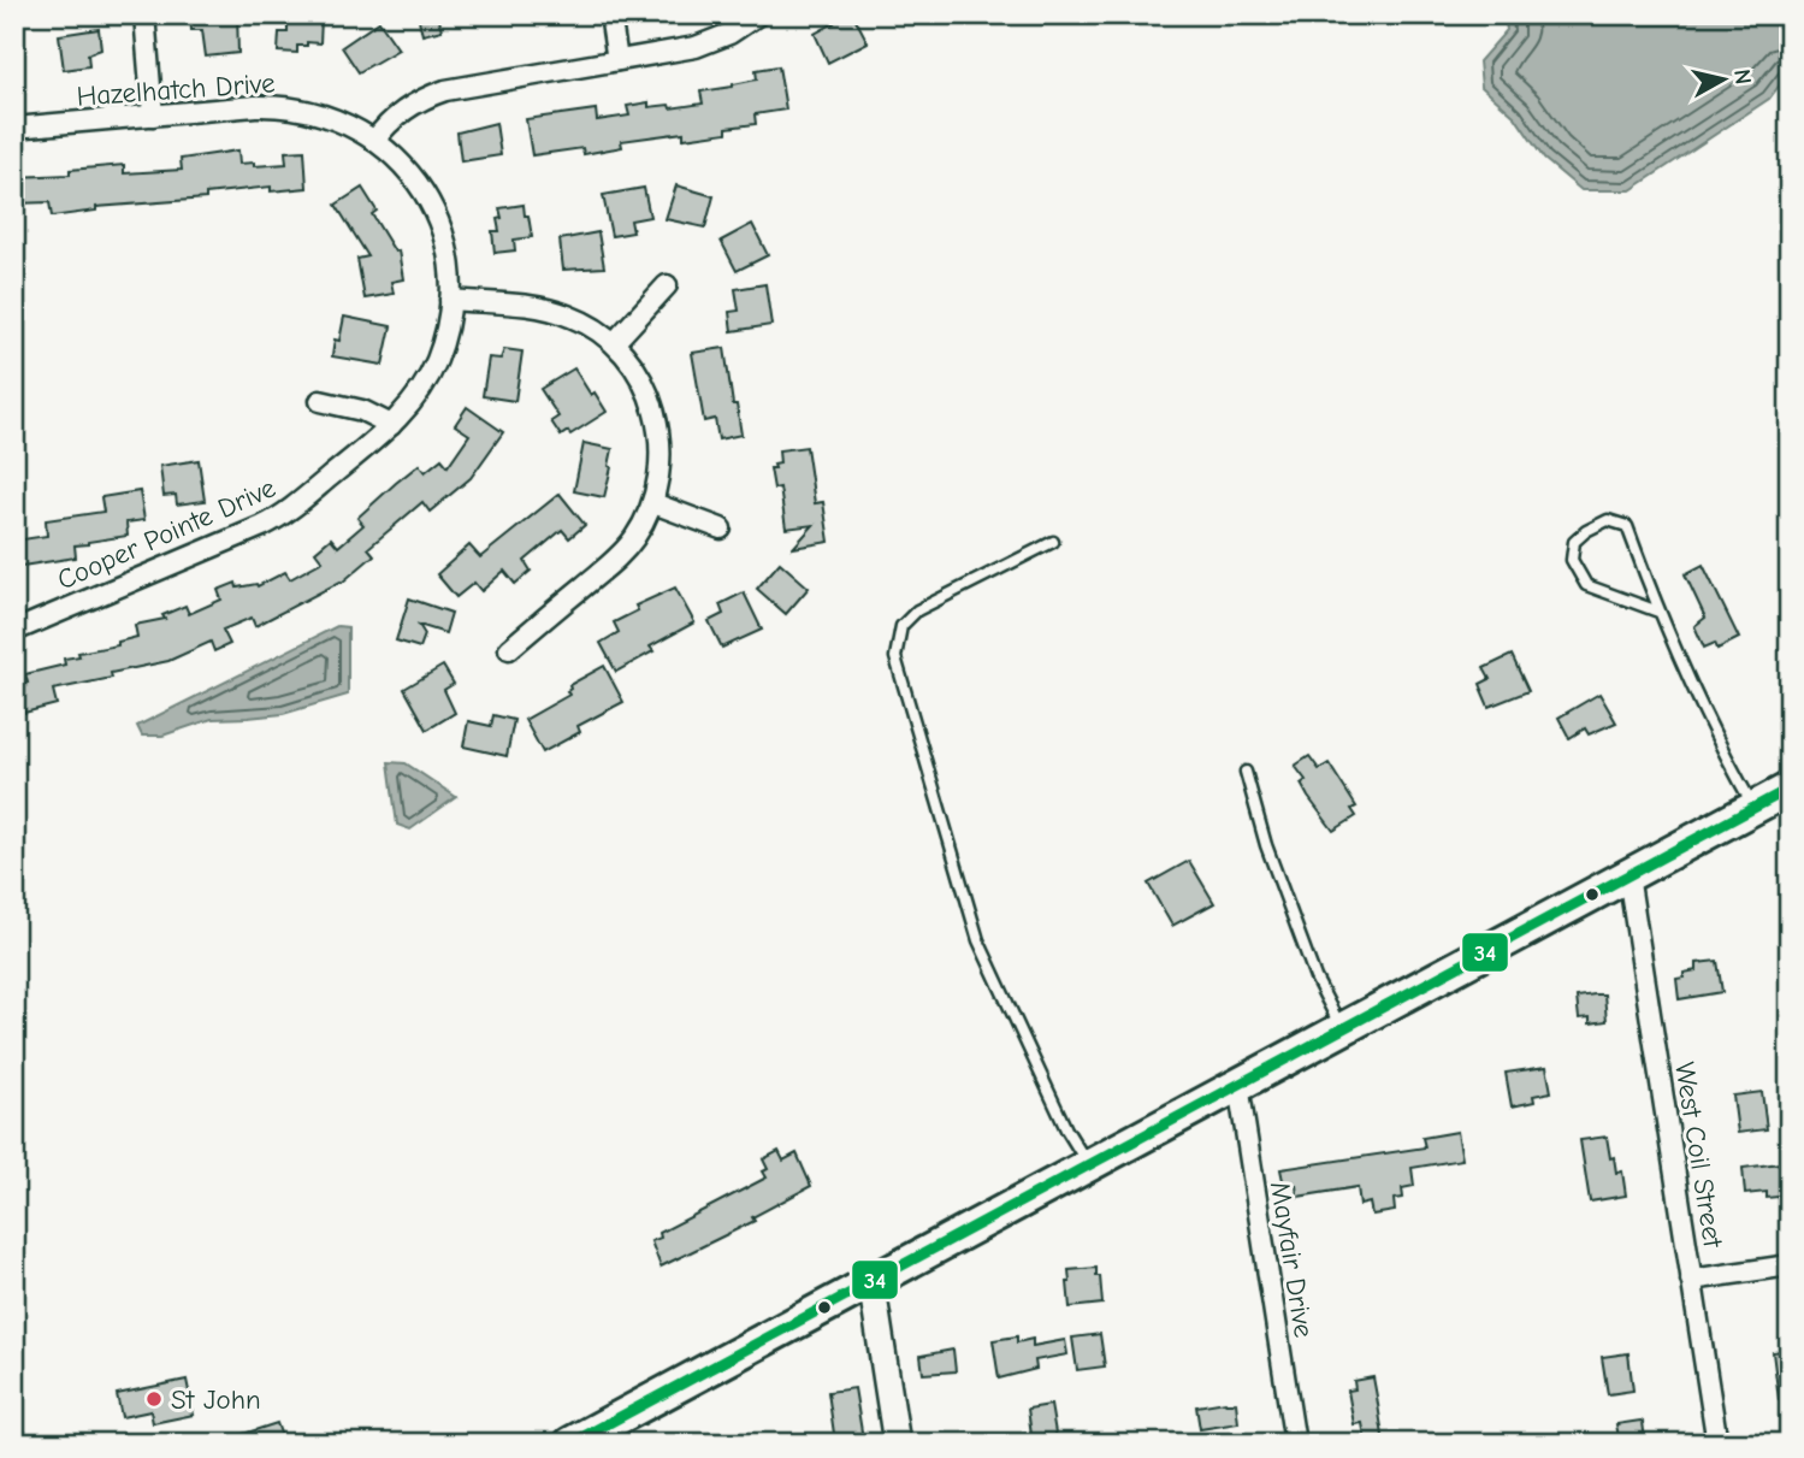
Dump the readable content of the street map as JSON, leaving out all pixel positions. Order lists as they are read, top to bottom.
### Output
{
  "streets": {
    "street": [
      "Hazelhatch Drive",
      "Cooper Pointe Drive",
      "West Coil Street",
      "Mayfair Drive"
    ]
  },
  "crossings": [
    ["Hazelhatch Drive", "Cooper Pointe Drive"]
  ],
  "places": ["St John"],
  "lines": ["transit line 34"],
  "north": "right"
}
